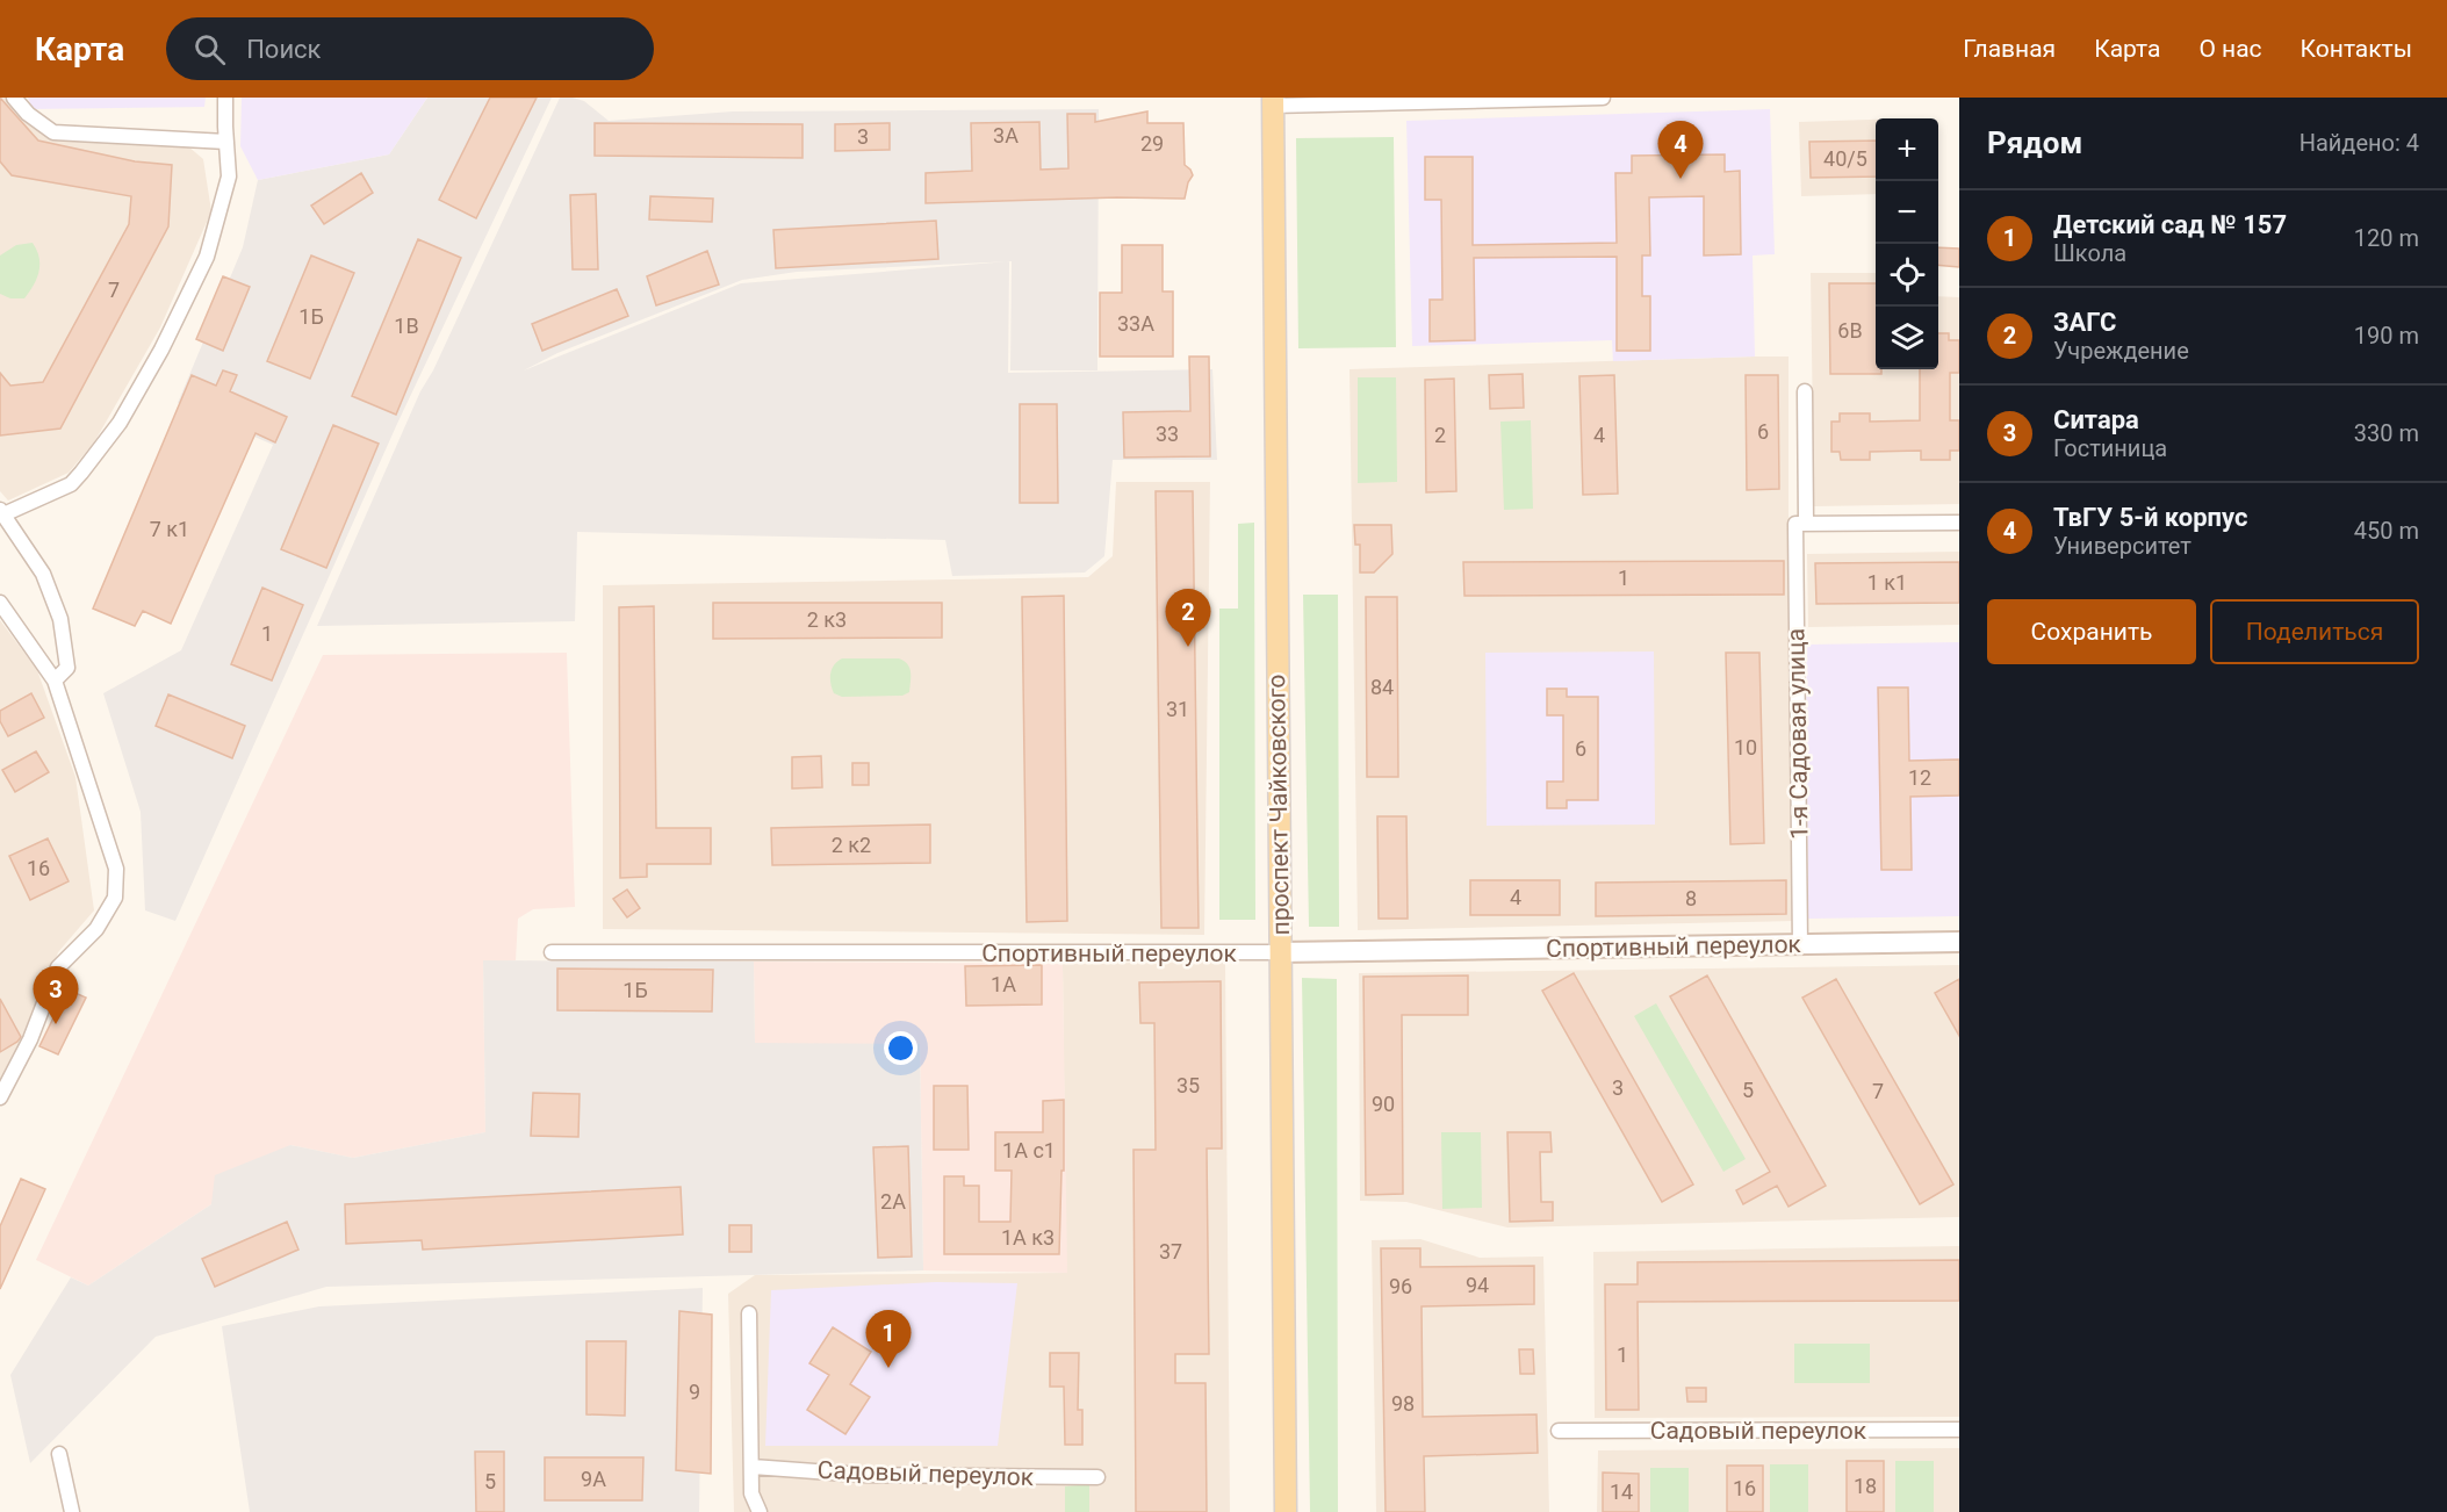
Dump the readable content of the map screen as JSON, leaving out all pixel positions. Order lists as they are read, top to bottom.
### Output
{
  "streets": {
    "main road": ["проспект Чайковского"],
    "street": ["1-я Садовая улица", "Спортивный переулок", "Садовый переулок"]
  },
  "crossings": [
    ["1-я Садовая улица", "Спортивный переулок"],
    ["проспект Чайковского", "Спортивный переулок"]
  ],
  "house_numbers": [
    "3А",
    "3",
    "29",
    "40/5",
    "7",
    "1Б",
    "33А",
    "1В",
    "6В",
    "6",
    "33",
    "2",
    "4",
    "7 к1",
    "1",
    "1 к1",
    "2 к3",
    "1",
    "84",
    "31",
    "10",
    "6",
    "12",
    "2 к2",
    "16",
    "4",
    "8",
    "1А",
    "1Б",
    "35",
    "3",
    "5",
    "7",
    "90",
    "1А с1",
    "2А",
    "1А к3",
    "37",
    "94",
    "96",
    "1",
    "9",
    "98",
    "9А",
    "5",
    "18",
    "16",
    "14"
  ],
  "page": {
    "header": "Карта",
    "search": "Поиск",
    "nav": [
      "Главная",
      "Карта",
      "О нас",
      "Контакты"
    ],
    "heading": ["Рядом", "Найдено: 4"],
    "map_buttons": ["+", "−"],
    "pins": [
      "4",
      "2",
      "3",
      "1"
    ],
    "list": [
      {
        "mark": "1",
        "name": "Детский сад № 157",
        "note": "Школа",
        "value": "120 m"
      },
      {
        "mark": "2",
        "name": "ЗАГС",
        "note": "Учреждение",
        "value": "190 m"
      },
      {
        "mark": "3",
        "name": "Ситара",
        "note": "Гостиница",
        "value": "330 m"
      },
      {
        "mark": "4",
        "name": "ТвГУ 5-й корпус",
        "note": "Университет",
        "value": "450 m"
      }
    ],
    "buttons": ["Сохранить", "Поделиться"]
  }
}
